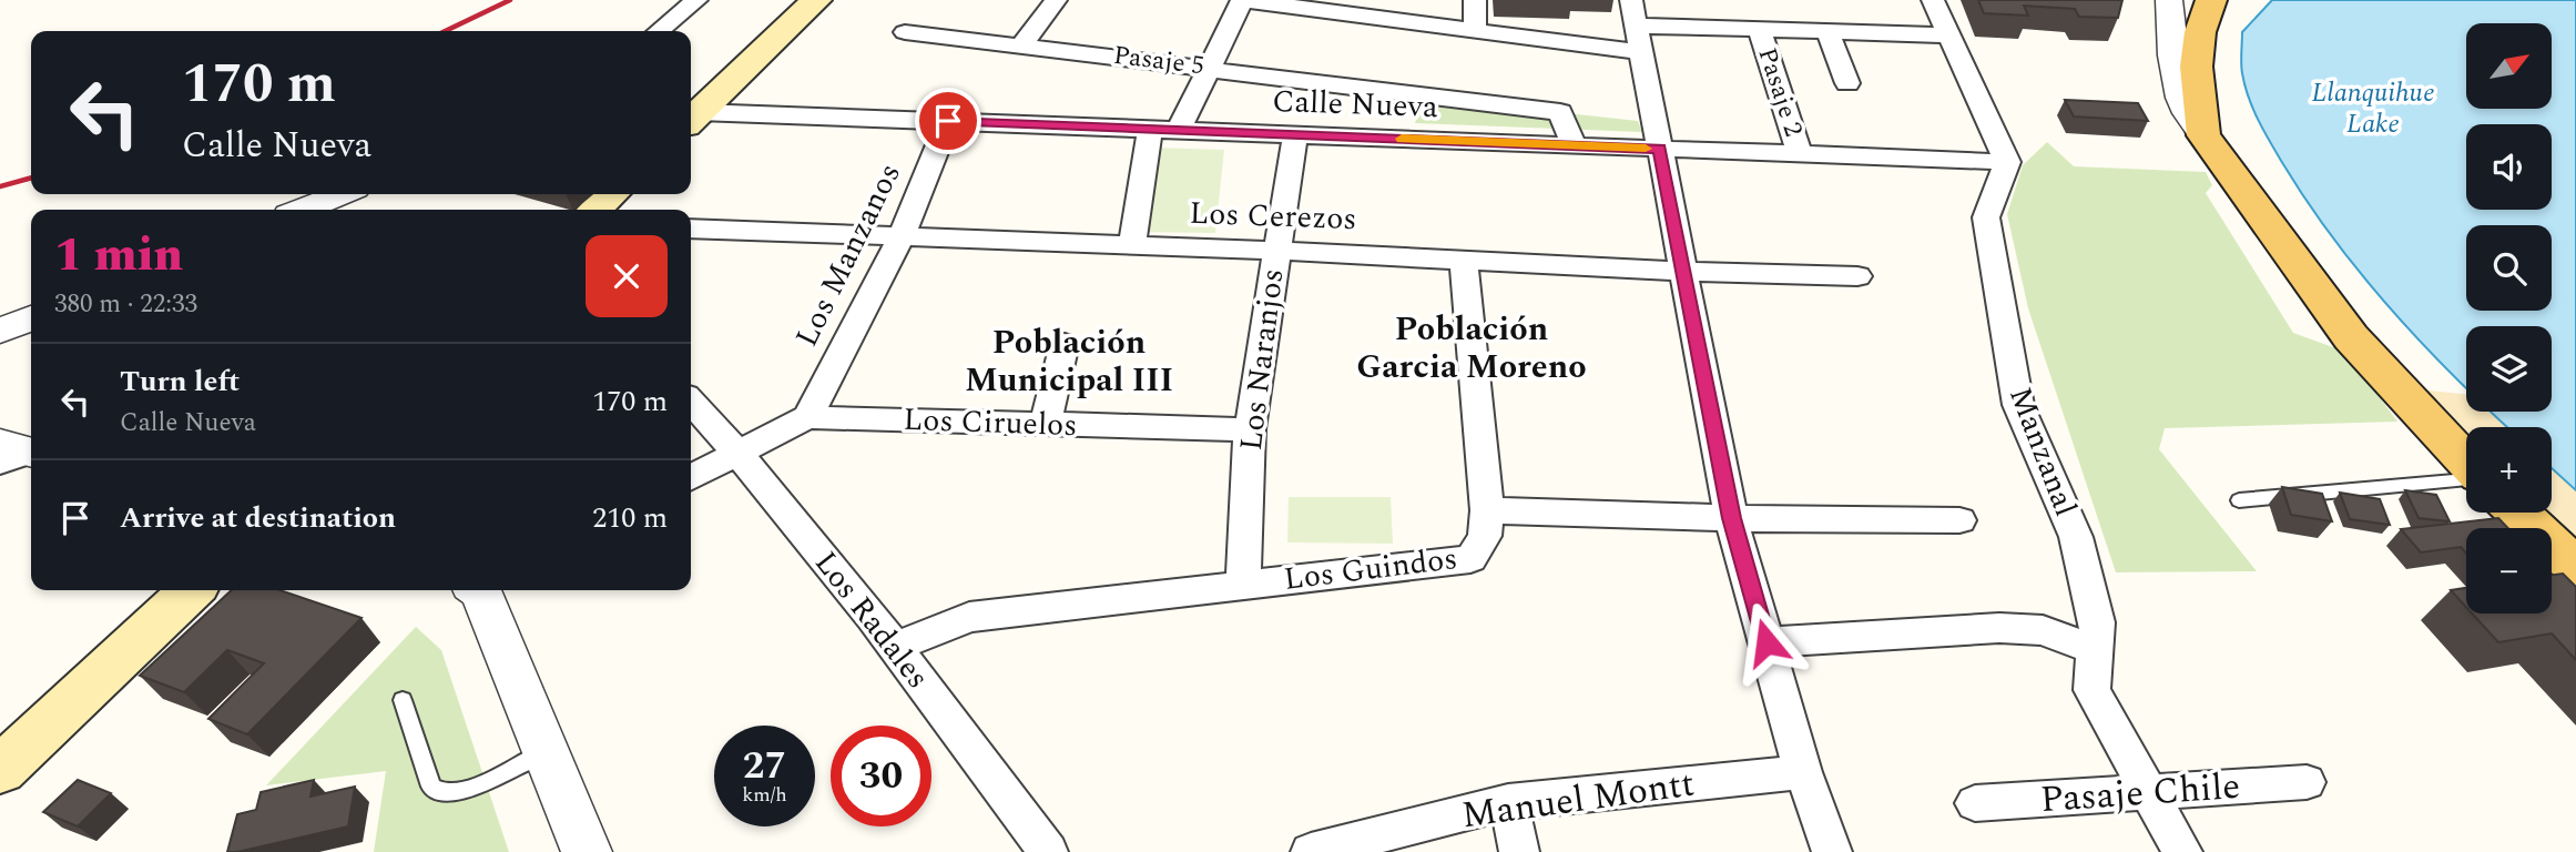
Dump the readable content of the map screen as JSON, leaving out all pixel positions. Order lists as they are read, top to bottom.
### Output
{
  "streets": {
    "street": [
      "Pasaje 5",
      "Pasaje 2",
      "Calle Nueva",
      "Los Cerezos",
      "Los Manzanos",
      "Los Naranjos",
      "Los Ciruelos",
      "Manzanal",
      "Los Guindos",
      "Los Radales",
      "Pasaje Chile",
      "Manuel Montt"
    ]
  },
  "crossings": [
    ["Pasaje 5", "Calle Nueva"],
    ["Pasaje 2", "Calle Nueva"],
    ["Calle Nueva", "Los Manzanos"],
    ["Calle Nueva", "Los Naranjos"],
    ["Calle Nueva", "Manzanal"],
    ["Los Cerezos", "Los Manzanos"],
    ["Los Cerezos", "Los Naranjos"],
    ["Los Manzanos", "Los Ciruelos"],
    ["Los Naranjos", "Los Ciruelos"],
    ["Los Naranjos", "Los Guindos"],
    ["Los Ciruelos", "Los Radales"],
    ["Manzanal", "Pasaje Chile"],
    ["Los Guindos", "Los Radales"]
  ],
  "districts": ["Población Garcia Moreno", "Población Municipal III"],
  "water": ["Llanquihue Lake"],
  "north": "top right",
  "page": {
    "map_buttons": ["+", "−"],
    "turn": ["170 m", "Calle Nueva"],
    "heading": ["1 min", "380 m · 22:33"],
    "list": [
      {
        "name": "Turn left",
        "note": "Calle Nueva",
        "value": "170 m"
      },
      {
        "name": "Arrive at destination",
        "value": "210 m"
      }
    ],
    "speed": "27 km/h",
    "limit": "30"
  }
}
